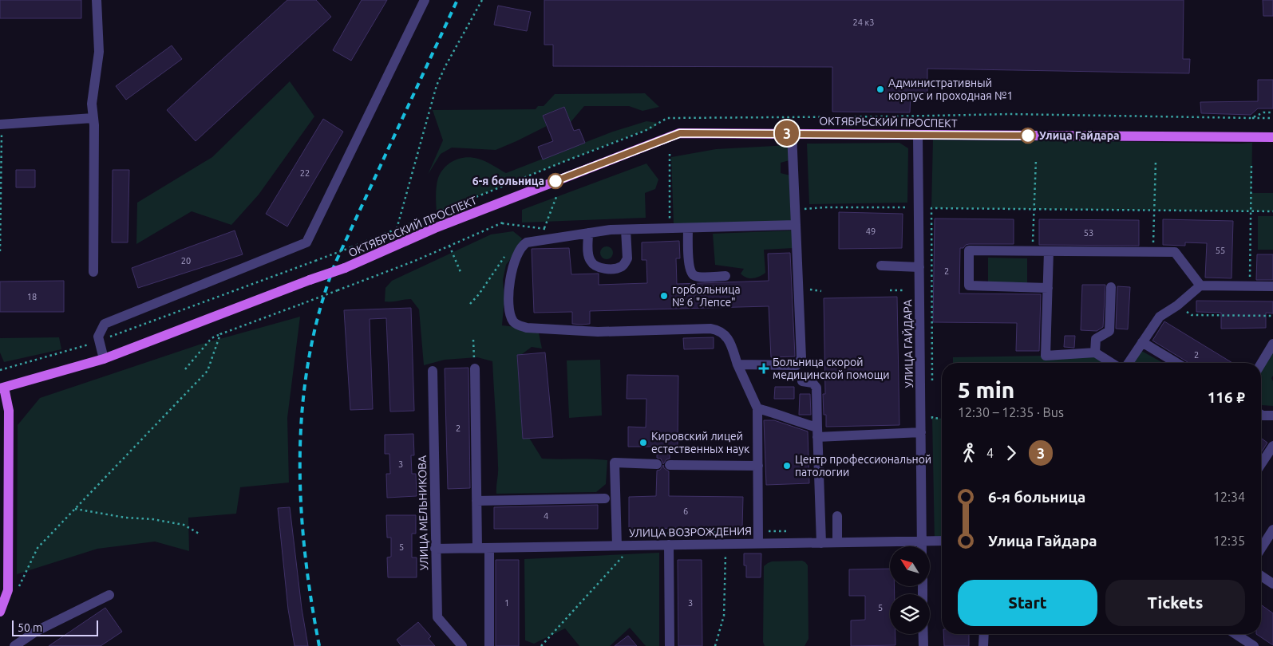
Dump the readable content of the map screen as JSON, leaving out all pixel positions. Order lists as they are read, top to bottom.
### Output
{
  "streets": {
    "main road": ["ОКТЯБРЬСКИЙ ПРОСПЕКТ"],
    "street": ["УЛИЦА ГАЙДАРА", "УЛИЦА МЕЛЬНИКОВА", "УЛИЦА ВОЗРОЖДЕНИЯ"]
  },
  "crossings": [
    ["ОКТЯБРЬСКИЙ ПРОСПЕКТ", "УЛИЦА ГАЙДАРА"],
    ["УЛИЦА ГАЙДАРА", "УЛИЦА ВОЗРОЖДЕНИЯ"],
    ["УЛИЦА МЕЛЬНИКОВА", "УЛИЦА ВОЗРОЖДЕНИЯ"]
  ],
  "places": {
    "other": [
      "Административный корпус и проходная №1",
      "Улица Гайдара",
      "6-я больница",
      "горбольница № 6 \"Лепсе\"",
      "Кировский лицей естественных наук",
      "Центр профессиональной патологии"
    ],
    "health": ["Больница скорой медицинской помощи"]
  },
  "lines": ["bus line 3"],
  "house_numbers": [
    "24 к3",
    "22",
    "49",
    "53",
    "55",
    "20",
    "2",
    "18",
    "2",
    "2",
    "3",
    "6",
    "4",
    "5",
    "1",
    "3",
    "5"
  ],
  "scale_bar": "50 m",
  "north": "top left",
  "page": {
    "on_map": "3",
    "heading": ["5 min", "12:30 – 12:35 · Bus", "116 ₽"],
    "legs": ["4", "3"],
    "list": [
      {
        "name": "6-я больница",
        "value": "12:34"
      },
      {
        "name": "Улица Гайдара",
        "value": "12:35"
      }
    ],
    "buttons": ["Start", "Tickets"],
    "scale": "50 m"
  }
}
